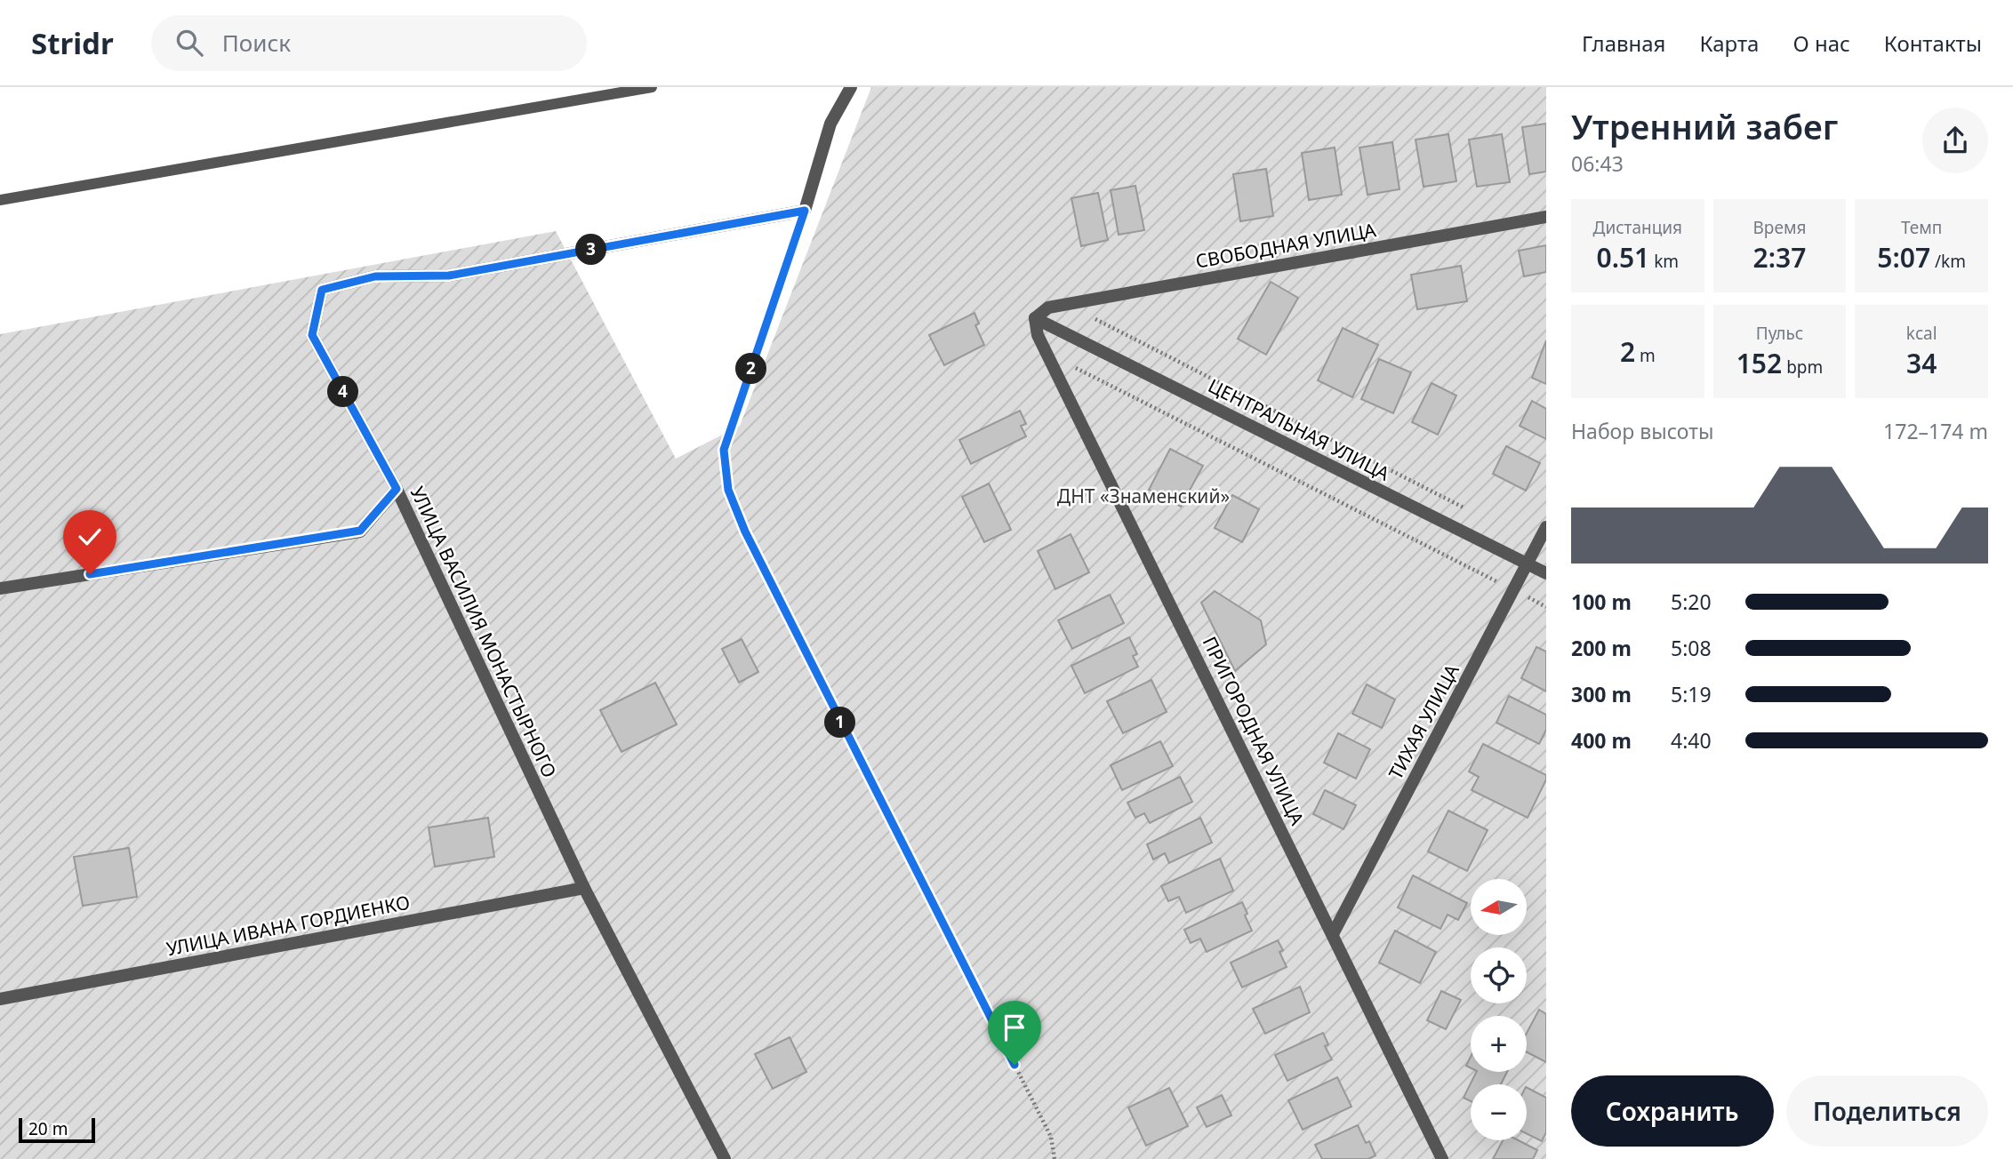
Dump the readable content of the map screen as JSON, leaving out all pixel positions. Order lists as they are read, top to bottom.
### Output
{
  "streets": {
    "street": [
      "СВОБОДНАЯ УЛИЦА",
      "ЦЕНТРАЛЬНАЯ УЛИЦА",
      "УЛИЦА ВАСИЛИЯ МОНАСТЫРНОГО",
      "ТИХАЯ УЛИЦА",
      "ПРИГОРОДНАЯ УЛИЦА",
      "УЛИЦА ИВАНА ГОРДИЕНКО"
    ]
  },
  "crossings": [
    ["СВОБОДНАЯ УЛИЦА", "ЦЕНТРАЛЬНАЯ УЛИЦА"],
    ["СВОБОДНАЯ УЛИЦА", "ПРИГОРОДНАЯ УЛИЦА"],
    ["ЦЕНТРАЛЬНАЯ УЛИЦА", "ТИХАЯ УЛИЦА"],
    ["ЦЕНТРАЛЬНАЯ УЛИЦА", "ПРИГОРОДНАЯ УЛИЦА"],
    ["УЛИЦА ВАСИЛИЯ МОНАСТЫРНОГО", "УЛИЦА ИВАНА ГОРДИЕНКО"],
    ["ТИХАЯ УЛИЦА", "ПРИГОРОДНАЯ УЛИЦА"]
  ],
  "parks": ["ДНТ «Знаменский»"],
  "scale_bar": "20 m",
  "north": "left",
  "page": {
    "header": "Stridr",
    "search": "Поиск",
    "nav": [
      "Главная",
      "Карта",
      "О нас",
      "Контакты"
    ],
    "heading": ["Утренний забег", "06:43"],
    "stats": [
      ["Дистанция", "0.51 km"],
      ["Время", "2:37"],
      ["Темп", "5:07 /km"],
      ["2 m"],
      ["Пульс", "152 bpm"],
      ["kcal", "34"]
    ],
    "pins": [
      "3",
      "2",
      "4",
      "1"
    ],
    "chart": ["Набор высоты", "172–174 m"],
    "list": [
      {
        "name": "100 m",
        "note": "5:20"
      },
      {
        "name": "200 m",
        "note": "5:08"
      },
      {
        "name": "300 m",
        "note": "5:19"
      },
      {
        "name": "400 m",
        "note": "4:40"
      }
    ],
    "map_buttons": ["+", "−"],
    "buttons": ["Сохранить", "Поделиться"],
    "scale": "20 m"
  }
}
